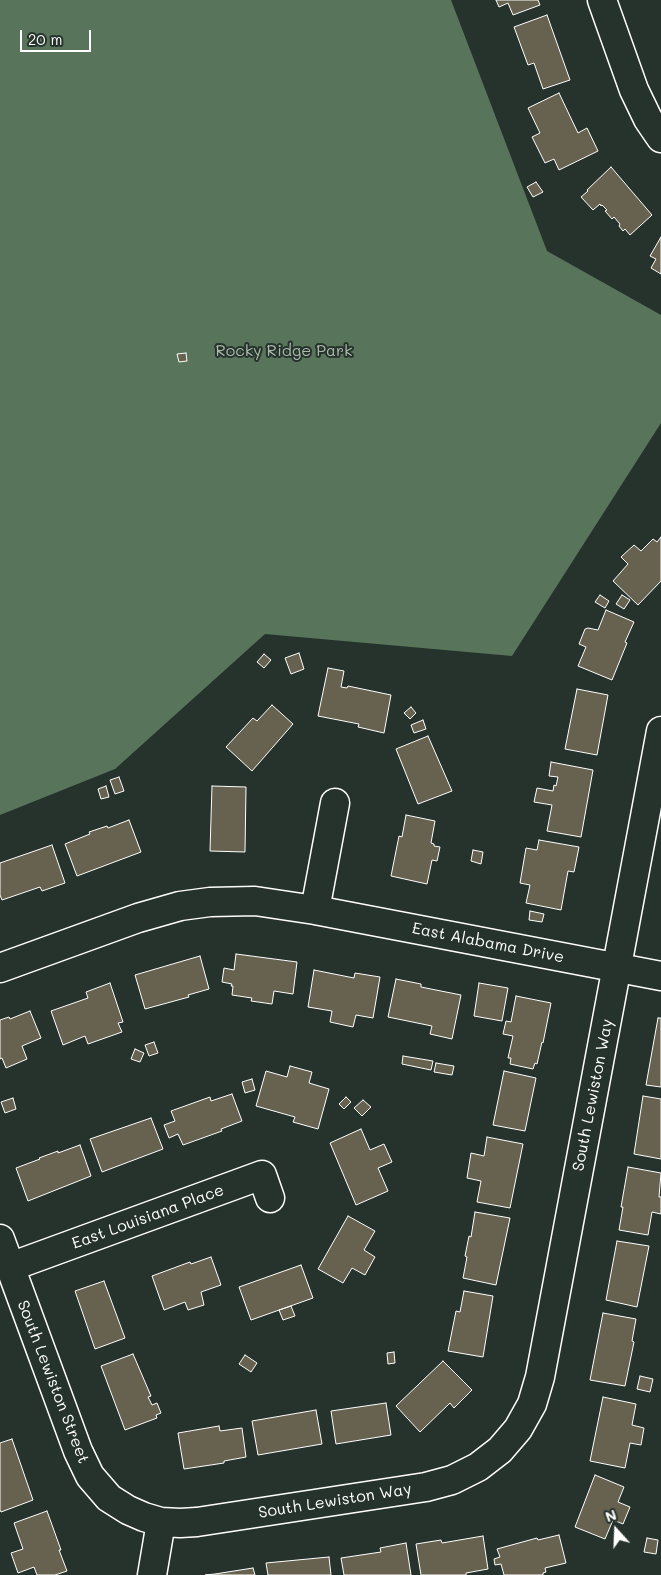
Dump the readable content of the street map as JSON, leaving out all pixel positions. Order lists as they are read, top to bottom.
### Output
{
  "streets": {
    "street": [
      "East Alabama Drive",
      "South Lewiston Way",
      "East Louisiana Place",
      "South Lewiston Street"
    ]
  },
  "crossings": [
    ["East Alabama Drive", "South Lewiston Way"],
    ["South Lewiston Way", "South Lewiston Street"],
    ["East Louisiana Place", "South Lewiston Street"]
  ],
  "parks": ["Rocky Ridge Park"],
  "scale_bar": "20 m",
  "north": "top"
}
